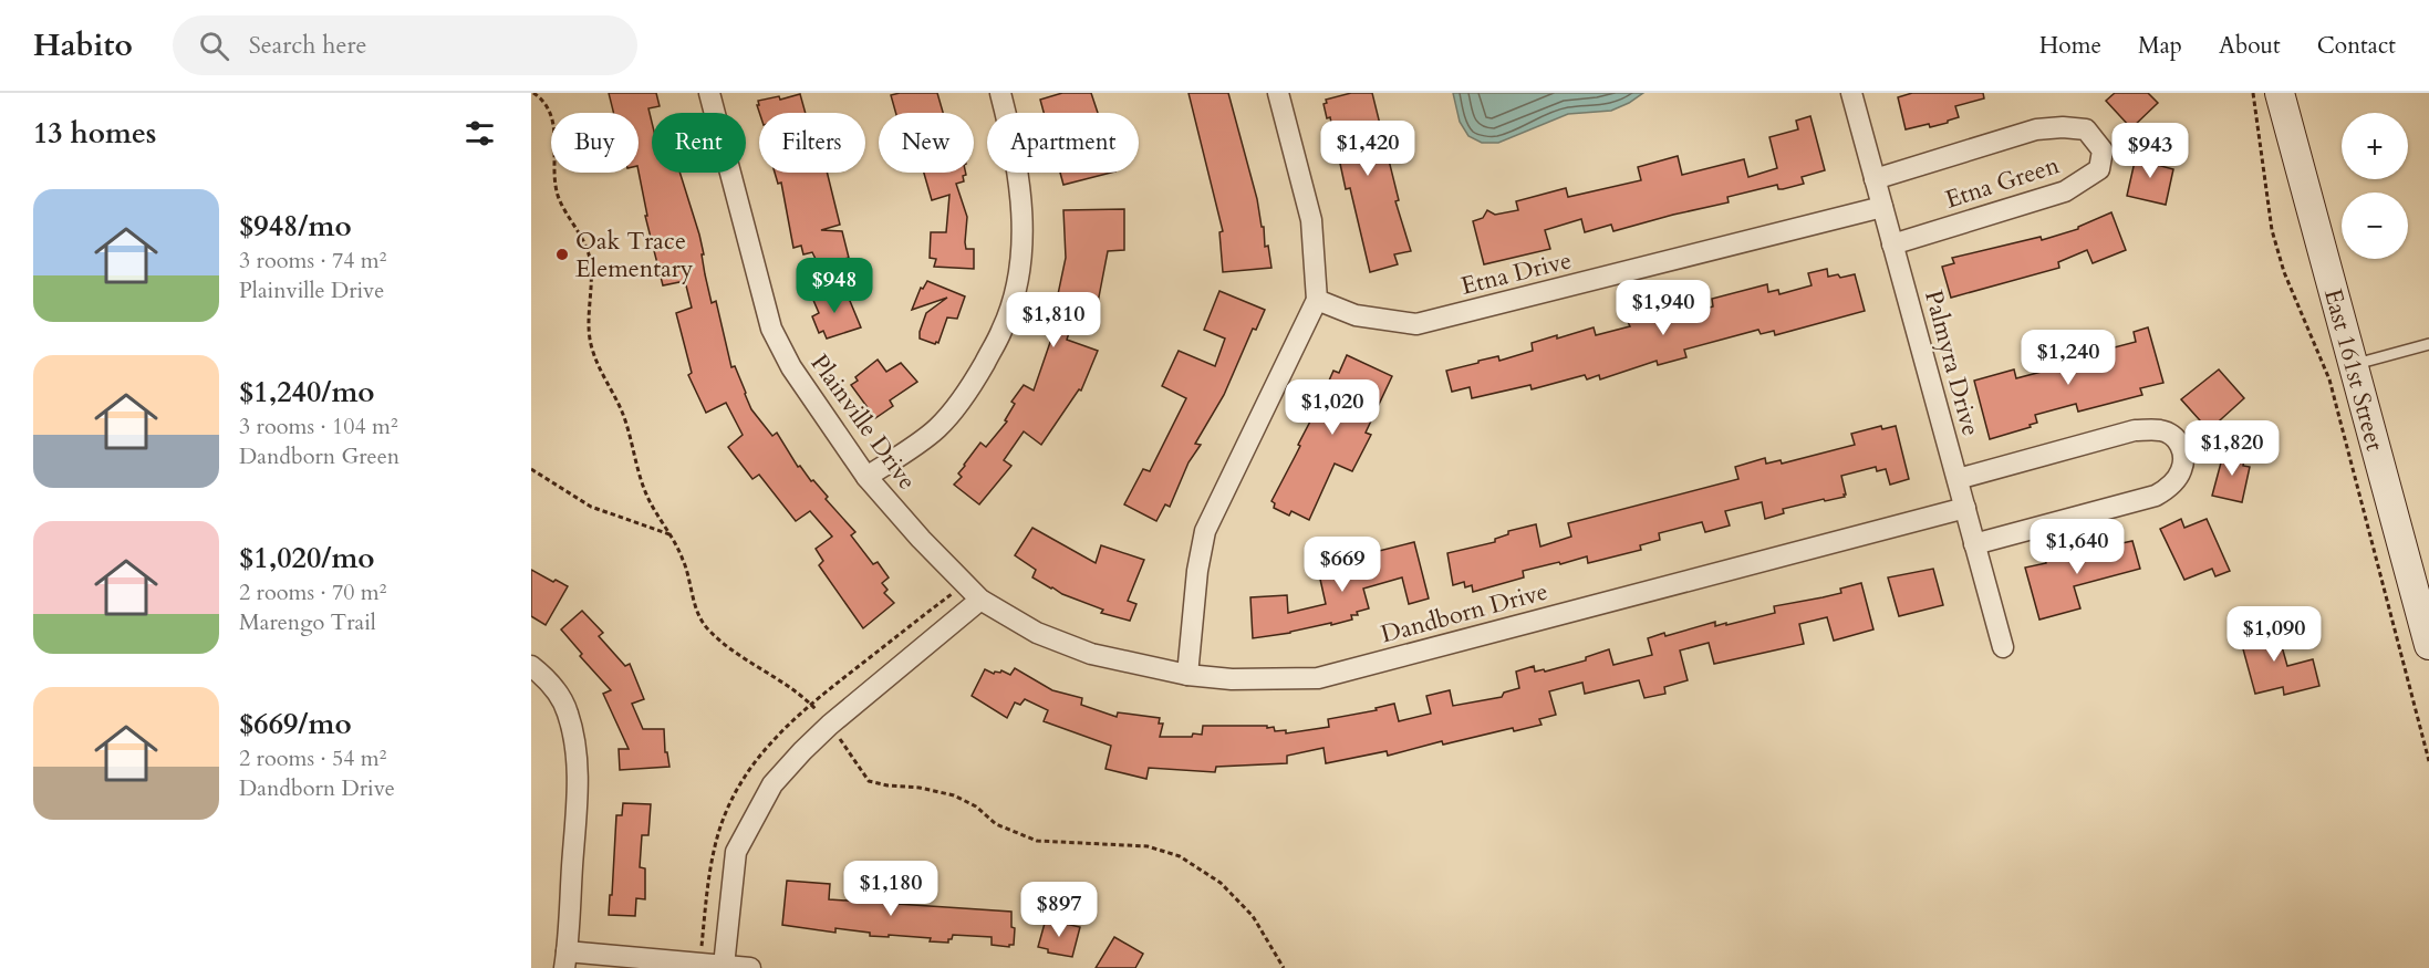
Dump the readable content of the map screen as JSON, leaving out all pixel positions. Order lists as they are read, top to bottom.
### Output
{
  "streets": {
    "street": [
      "Etna Green",
      "Etna Drive",
      "Palmyra Drive",
      "East 161st Street",
      "Plainville Drive",
      "Dandborn Drive"
    ]
  },
  "crossings": [
    ["Etna Green", "Palmyra Drive"],
    ["Etna Drive", "Palmyra Drive"],
    ["Palmyra Drive", "Dandborn Drive"],
    ["Plainville Drive", "Dandborn Drive"]
  ],
  "places": ["Oak Trace Elementary"],
  "page": {
    "header": "Habito",
    "search": "Search here",
    "nav": [
      "Home",
      "Map",
      "About",
      "Contact"
    ],
    "heading": "13 homes",
    "map_buttons": ["+", "−"],
    "chip": [
      "Buy",
      "Rent",
      "Filters",
      "New",
      "Apartment"
    ],
    "price": [
      "$1,420",
      "$943",
      "$948",
      "$1,940",
      "$1,810",
      "$1,240",
      "$1,020",
      "$1,820",
      "$1,640",
      "$669",
      "$1,090",
      "$1,180",
      "$897"
    ],
    "list": [
      {
        "name": "$948/mo",
        "note": "3 rooms · 74 m² · Plainville Drive"
      },
      {
        "name": "$1,240/mo",
        "note": "3 rooms · 104 m² · Dandborn Green"
      },
      {
        "name": "$1,020/mo",
        "note": "2 rooms · 70 m² · Marengo Trail"
      },
      {
        "name": "$669/mo",
        "note": "2 rooms · 54 m² · Dandborn Drive"
      }
    ]
  }
}
